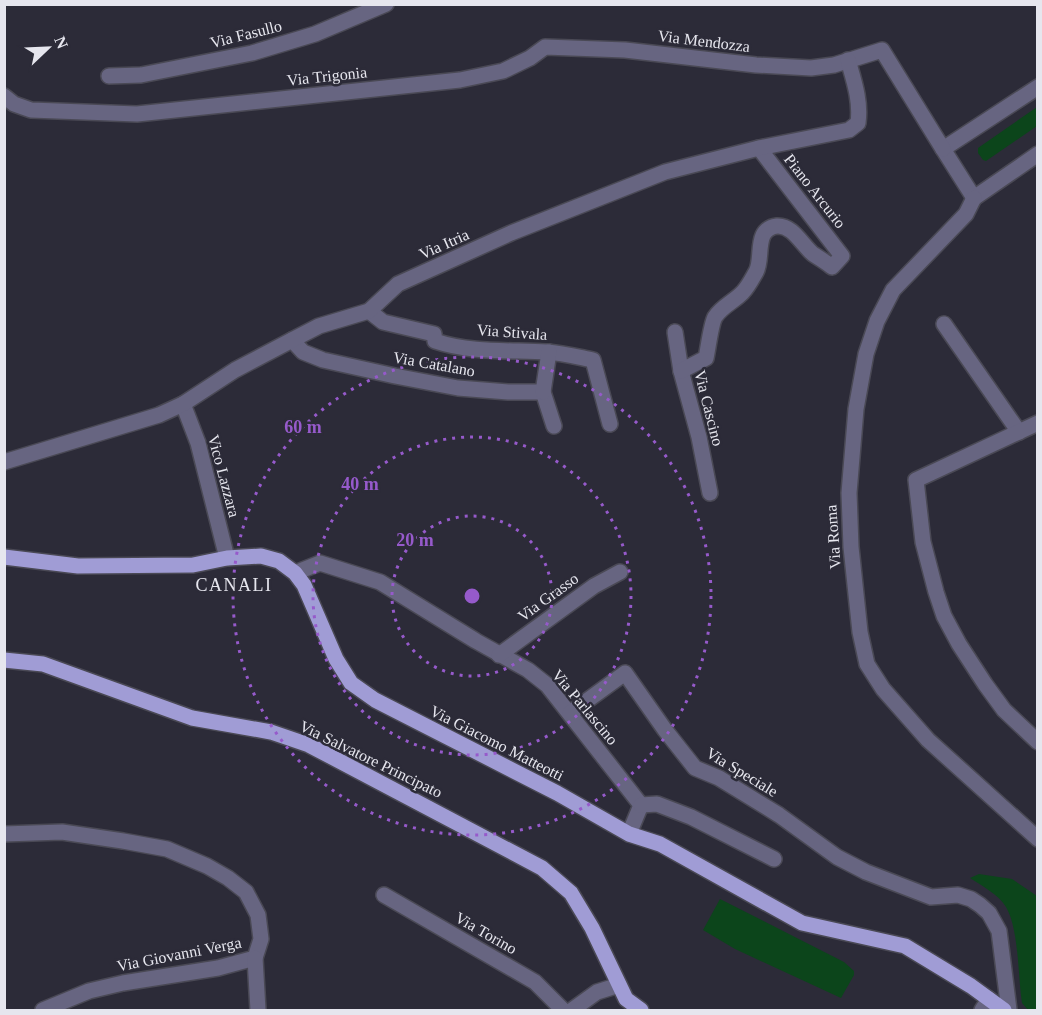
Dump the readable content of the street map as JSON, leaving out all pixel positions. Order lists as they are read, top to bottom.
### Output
{
  "streets": {
    "main road": ["Via Giacomo Matteotti", "Via Salvatore Principato"],
    "street": [
      "Via Fasullo",
      "Via Mendozza",
      "Via Trigonia",
      "Piano Arcurio",
      "Via Itria",
      "Via Stivala",
      "Via Catalano",
      "Via Cascino",
      "Vico Lazzara",
      "Via Roma",
      "Via Grasso",
      "Via Parlascino",
      "Via Speciale",
      "Via Torino",
      "Via Giovanni Verga"
    ]
  },
  "crossings": [
    ["Via Mendozza", "Via Trigonia"],
    ["Via Mendozza", "Via Itria"],
    ["Piano Arcurio", "Via Itria"],
    ["Piano Arcurio", "Via Cascino"],
    ["Via Itria", "Via Stivala"],
    ["Via Itria", "Via Catalano"],
    ["Via Itria", "Vico Lazzara"],
    ["Via Grasso", "Via Parlascino"],
    ["Via Parlascino", "Via Giacomo Matteotti"],
    ["Via Parlascino", "Via Speciale"],
    ["Via Giacomo Matteotti", "Via Speciale"]
  ],
  "districts": ["CANALI"],
  "north": "top right",
  "rings": ["60 m", "40 m", "20 m"]
}
